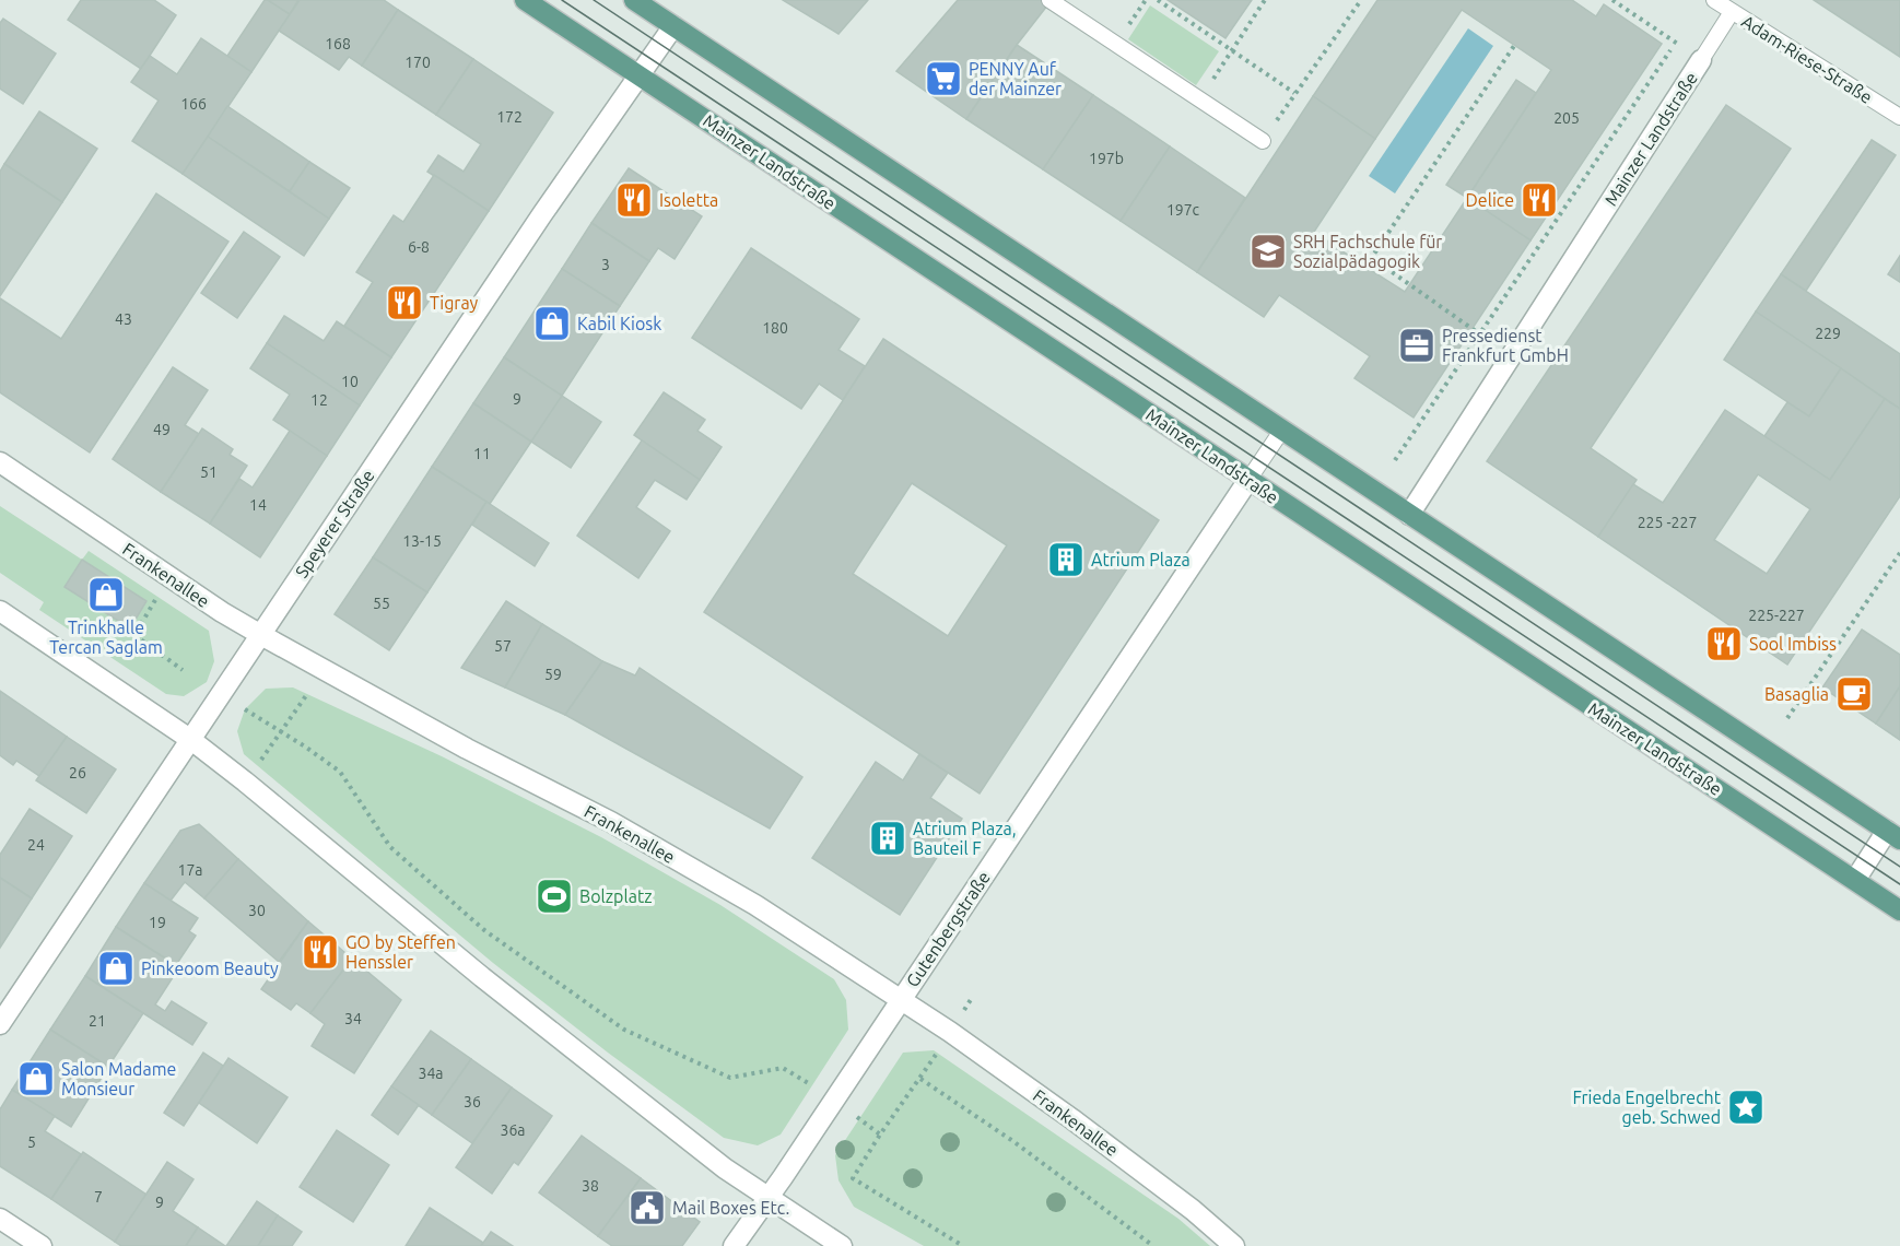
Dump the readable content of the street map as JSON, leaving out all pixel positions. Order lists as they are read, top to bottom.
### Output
{
  "streets": {
    "main road": ["Mainzer Landstraße"],
    "street": ["Speyerer Straße", "Frankenallee", "Gutenbergstraße"],
    "lane": ["Adam-Riese-Straße"]
  },
  "crossings": [
    ["Mainzer Landstraße", "Speyerer Straße"],
    ["Mainzer Landstraße", "Gutenbergstraße"],
    ["Speyerer Straße", "Frankenallee"],
    ["Frankenallee", "Gutenbergstraße"]
  ],
  "places": {
    "supermarket": ["PENNY Auf der Mainzer"],
    "restaurant": [
      "Isoletta",
      "Delice",
      "Tigray",
      "Sool Imbiss",
      "GO by Steffen Henssler"
    ],
    "school or university": ["SRH Fachschule für Sozialpädagogik"],
    "shop": [
      "Kabil Kiosk",
      "Trinkhalle Tercan Saglam",
      "Pinkeoom Beauty",
      "Salon Madame Monsieur"
    ],
    "office": ["Pressedienst Frankfurt GmbH"],
    "building": ["Atrium Plaza", "Atrium Plaza, Bauteil F"],
    "cafe": ["Basaglia"],
    "sports": ["Bolzplatz"],
    "place": ["Frieda Engelbrecht geb. Schwed"],
    "public building": ["Mail Boxes Etc."]
  },
  "house_numbers": [
    "168",
    "170",
    "166",
    "172",
    "205",
    "197b",
    "197c",
    "6-8",
    "3",
    "43",
    "180",
    "229",
    "10",
    "9",
    "12",
    "49",
    "11",
    "51",
    "14",
    "225 -227",
    "13-15",
    "55",
    "225-227",
    "57",
    "59",
    "26",
    "24",
    "17a",
    "30",
    "19",
    "34",
    "21",
    "34a",
    "36",
    "36a",
    "5",
    "38",
    "7",
    "9"
  ]
}
